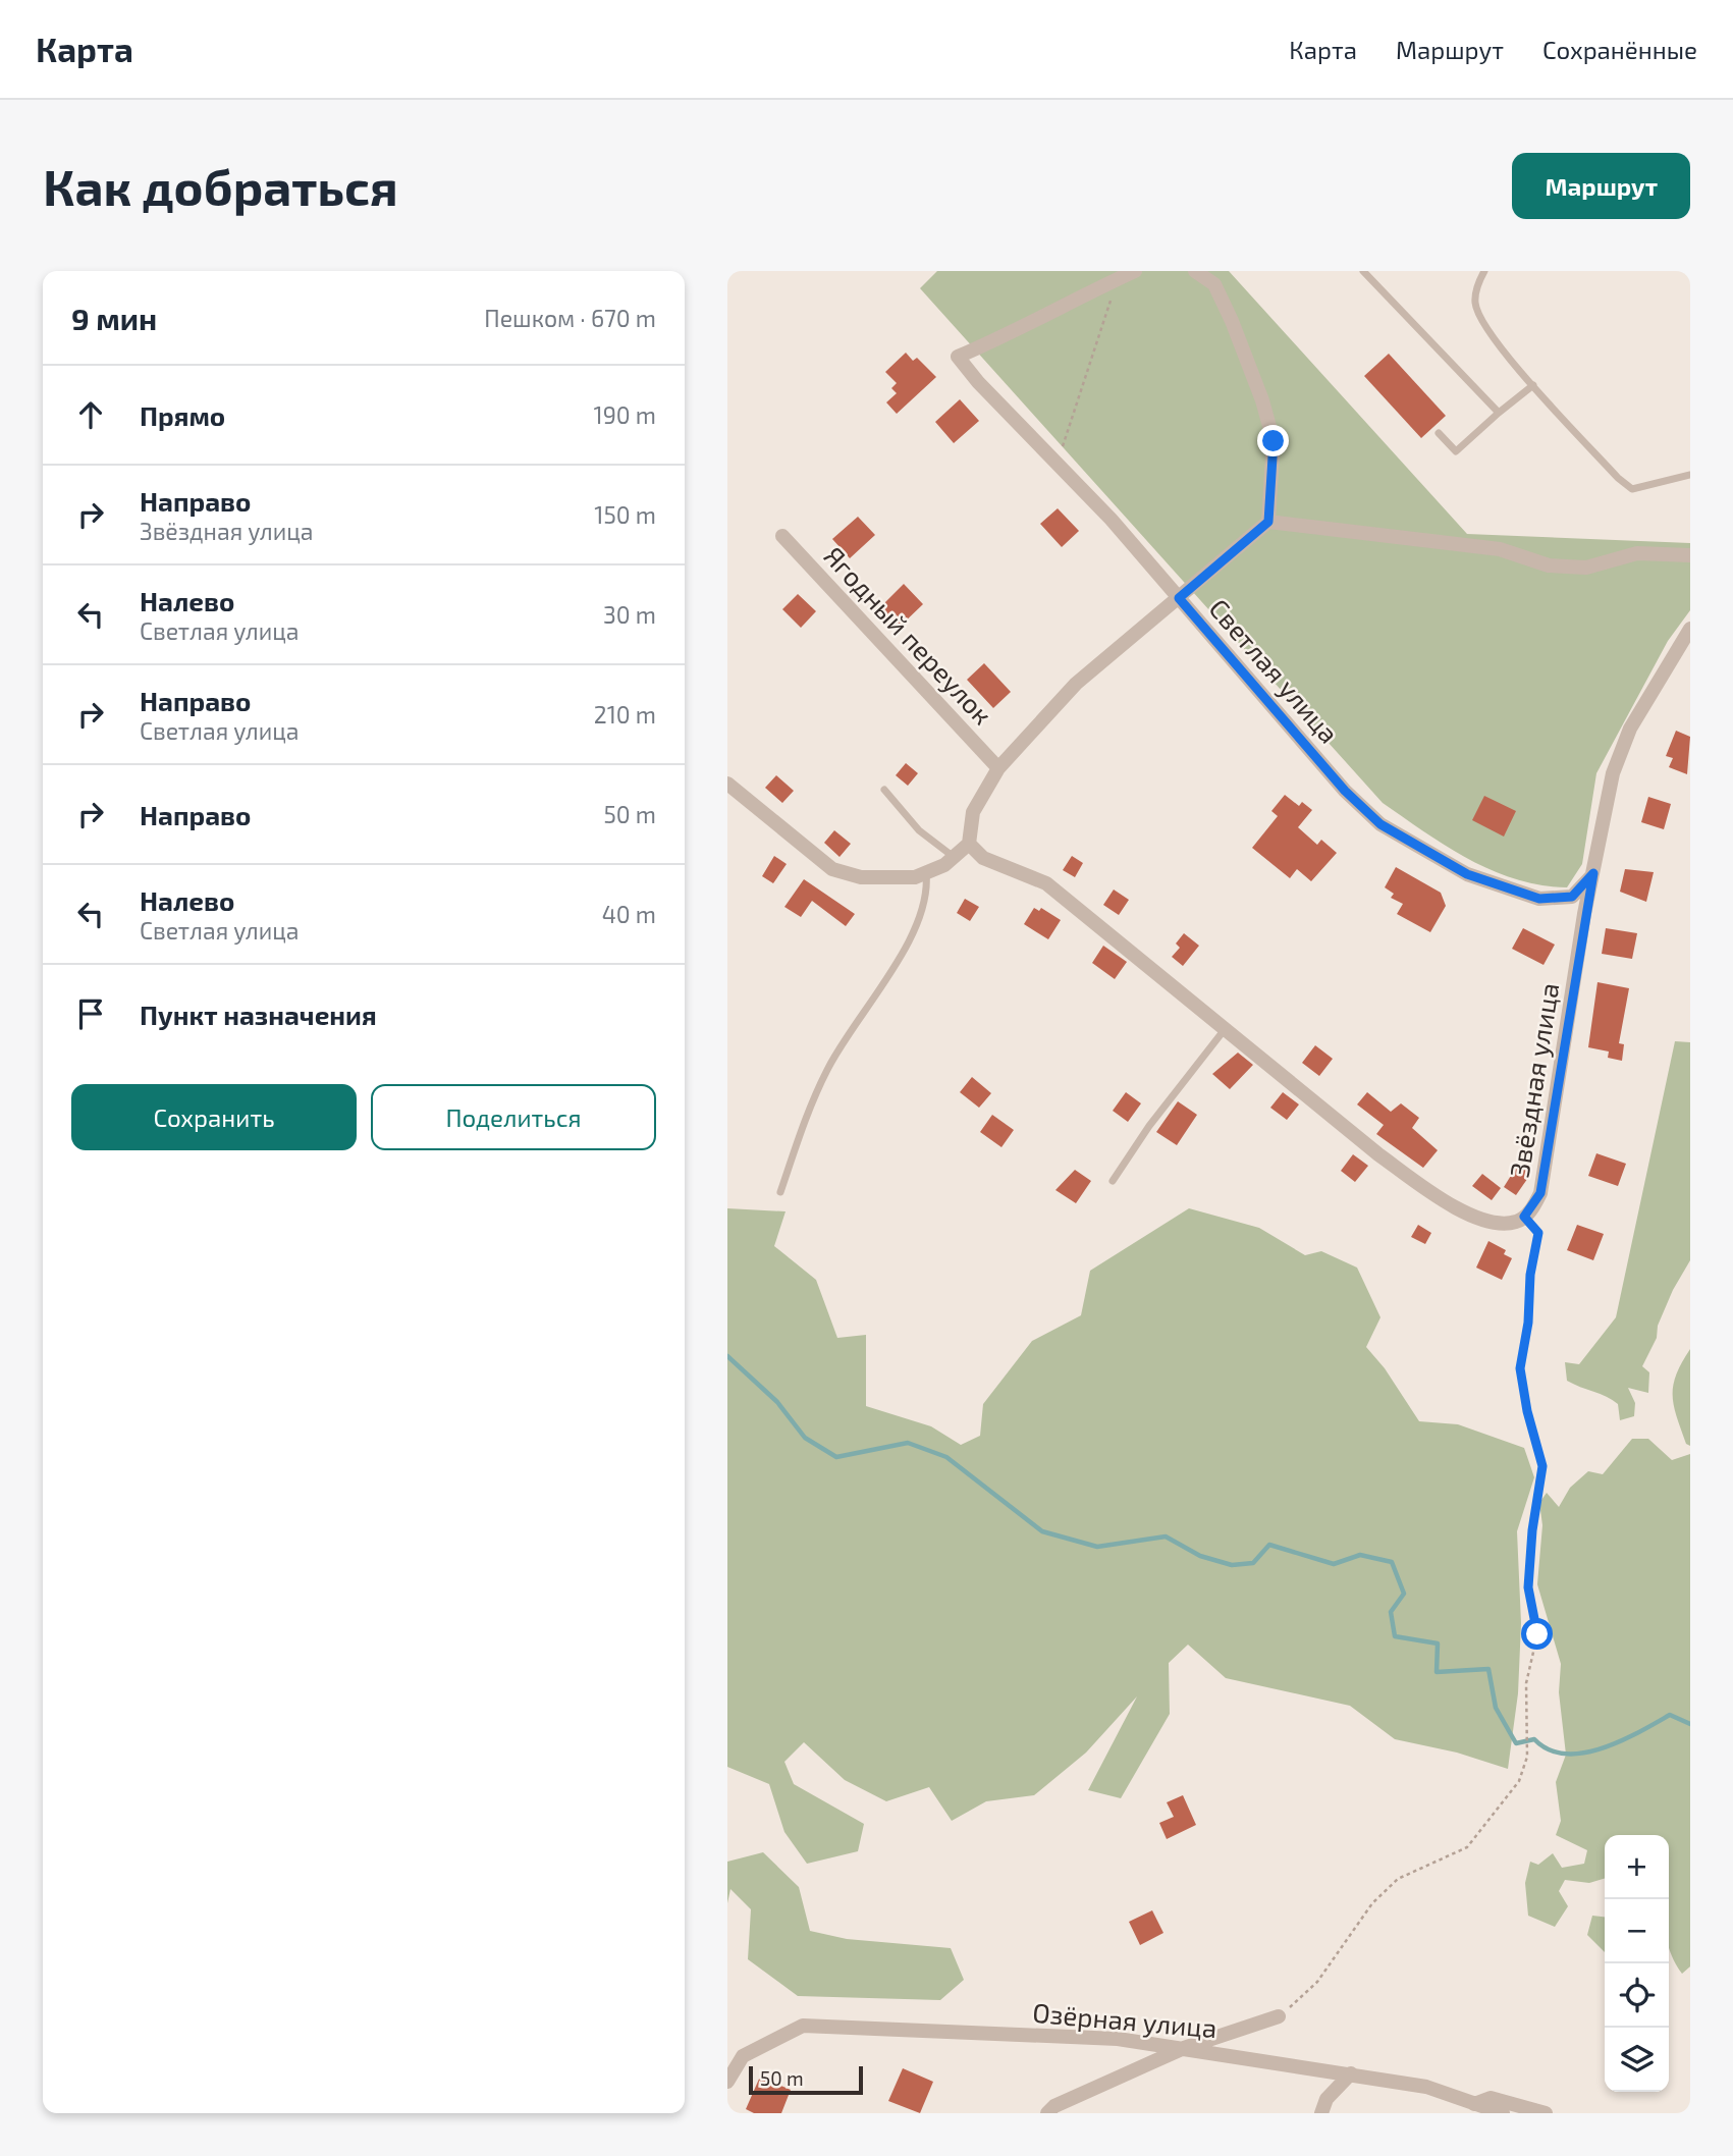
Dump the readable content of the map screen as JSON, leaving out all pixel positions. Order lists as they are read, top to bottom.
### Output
{
  "streets": {
    "street": [
      "Ягодный переулок",
      "Светлая улица",
      "Звёздная улица",
      "Озёрная улица"
    ]
  },
  "crossings": [
    ["Светлая улица", "Звёздная улица"]
  ],
  "scale_bar": "50 m",
  "page": {
    "header": "Карта",
    "nav": ["Карта", "Маршрут", "Сохранённые"],
    "buttons": [
      "Маршрут",
      ["Сохранить", "Поделиться"]
    ],
    "title": "Как добраться",
    "heading": ["9 мин", "Пешком · 670 m"],
    "list": [
      ["Прямо", "190 m"],
      ["Направо", "Звёздная улица", "150 m"],
      ["Налево", "Светлая улица", "30 m"],
      ["Направо", "Светлая улица", "210 m"],
      ["Направо", "50 m"],
      ["Налево", "Светлая улица", "40 m"],
      "Пункт назначения"
    ],
    "map_buttons": ["+", "−"],
    "scale": "50 m"
  }
}
